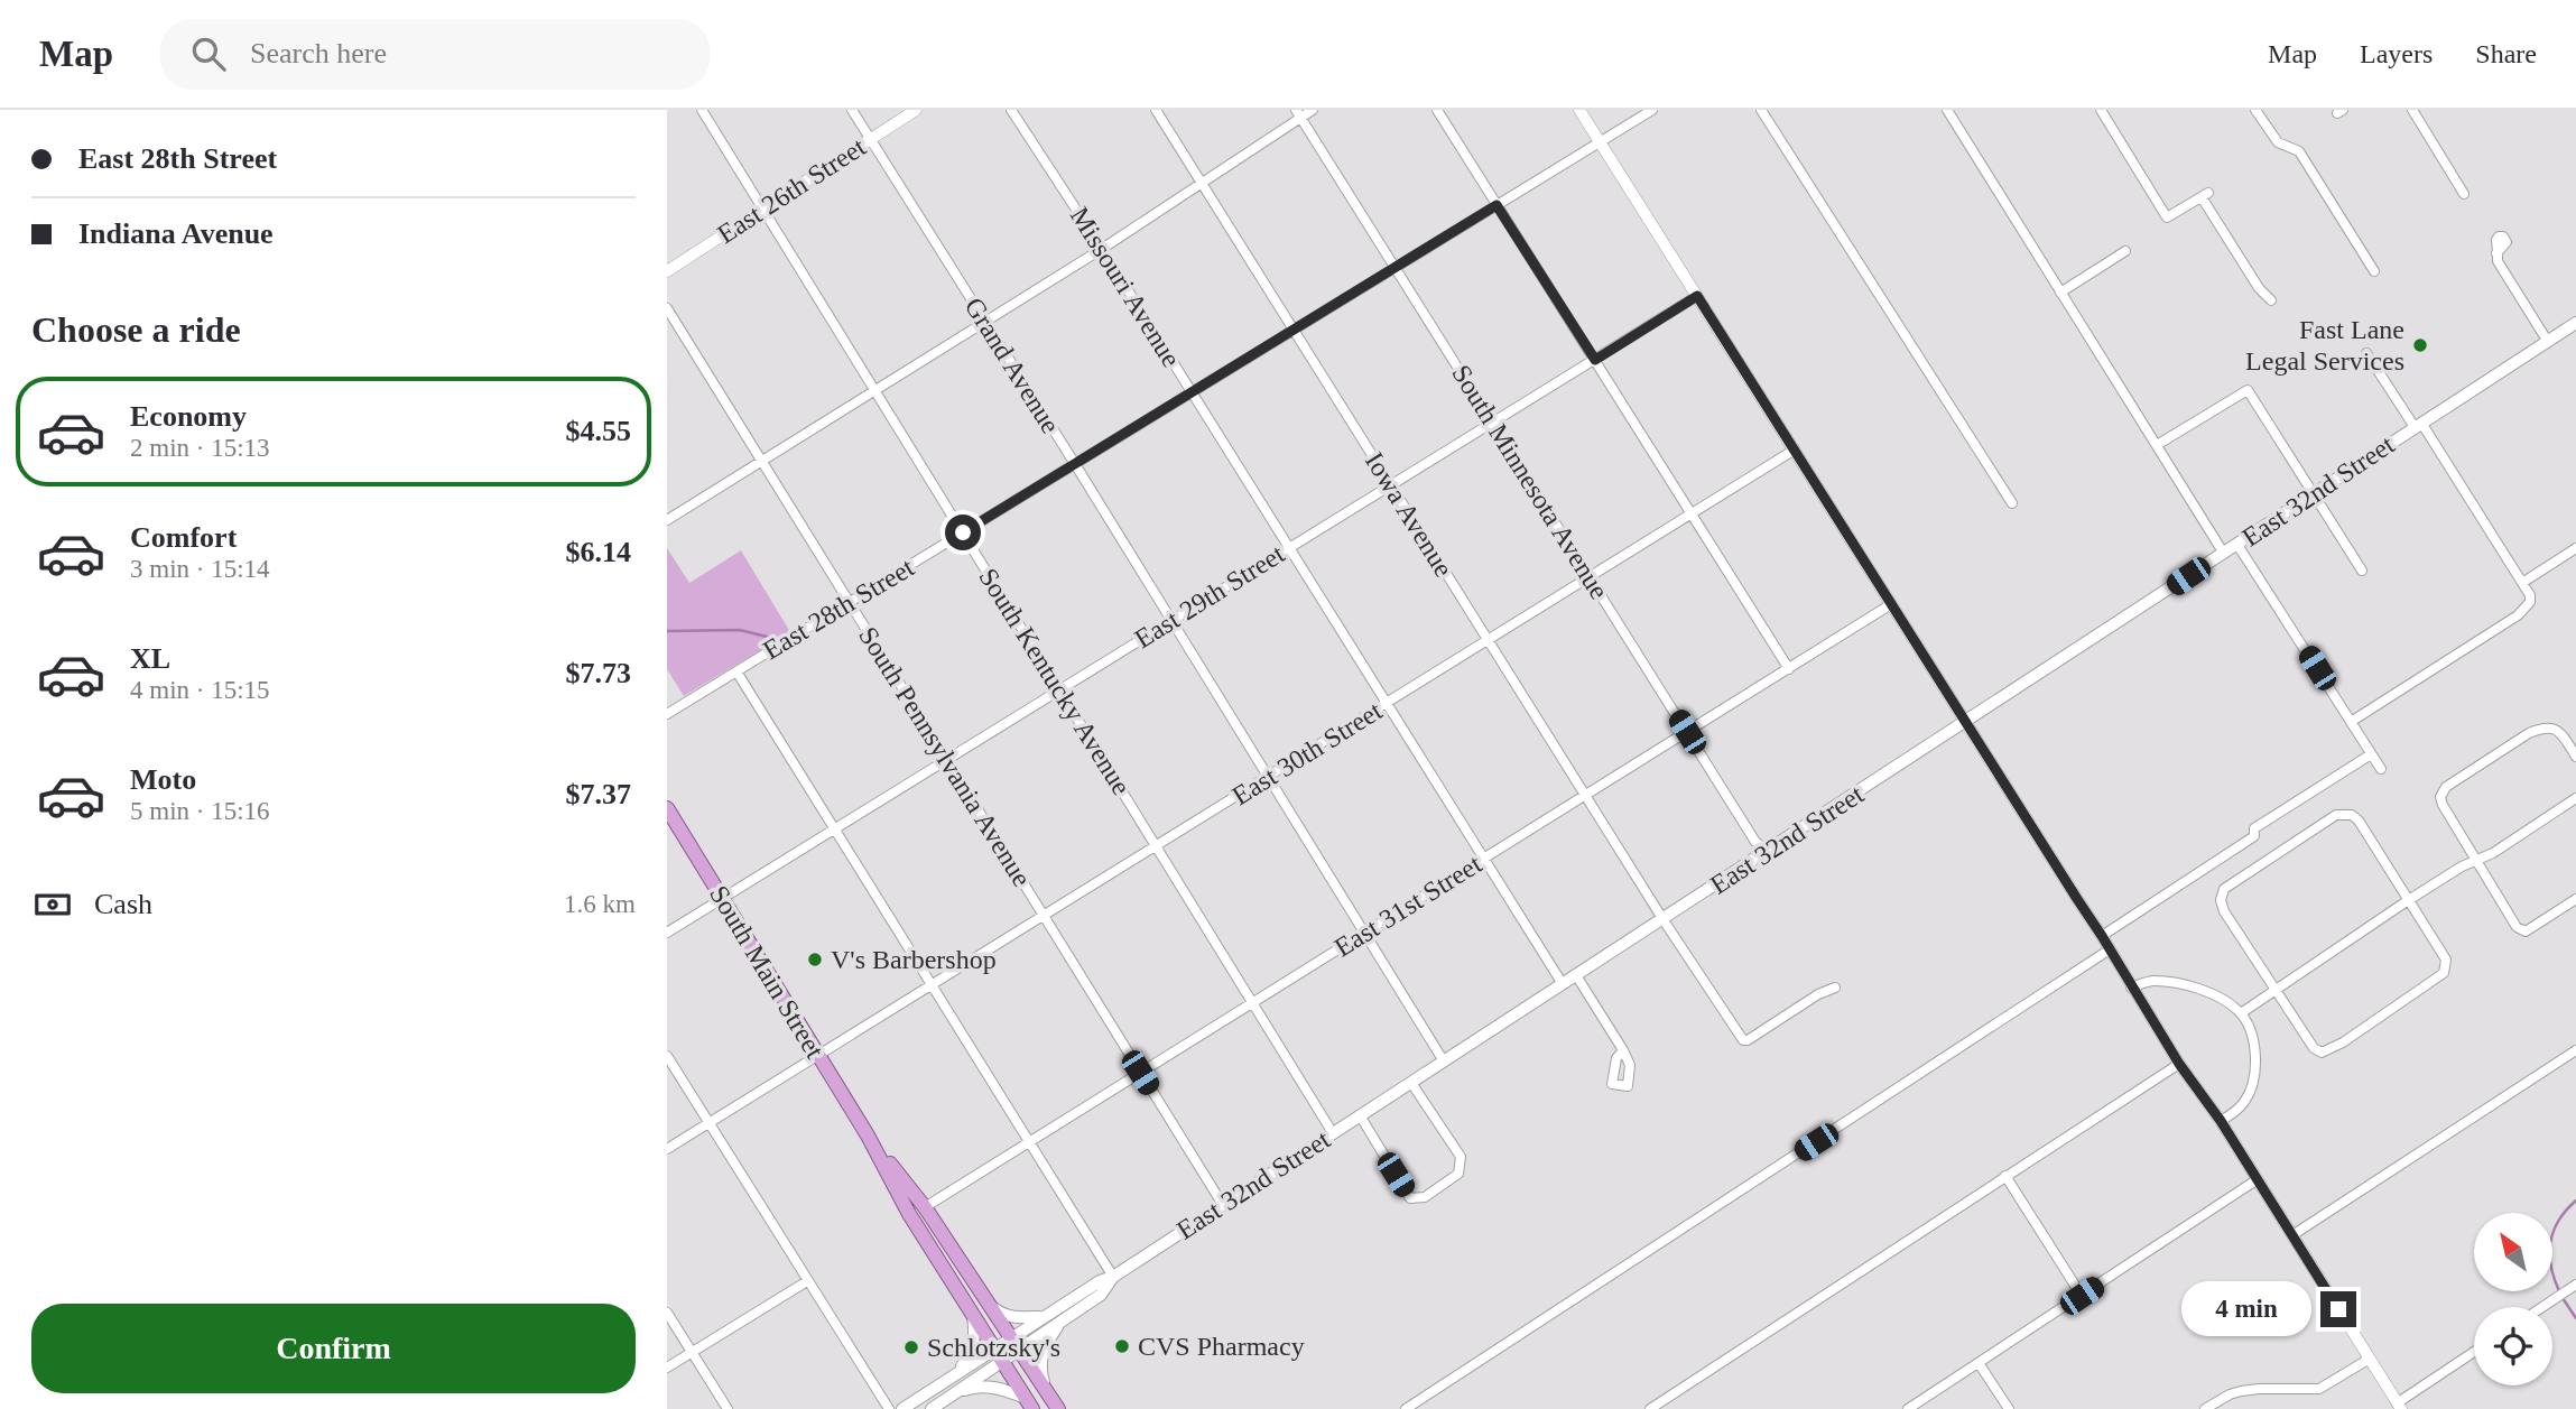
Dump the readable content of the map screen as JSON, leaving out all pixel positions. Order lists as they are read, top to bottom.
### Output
{
  "streets": {
    "main road": ["East 32nd Street", "South Main Street"],
    "street": [
      "East 26th Street",
      "Missouri Avenue",
      "Grand Avenue",
      "South Minnesota Avenue",
      "Iowa Avenue",
      "East 29th Street",
      "East 28th Street",
      "South Kentucky Avenue",
      "East 30th Street",
      "South Pennsylvania Avenue",
      "East 31st Street"
    ]
  },
  "crossings": [
    ["East 26th Street", "Grand Avenue"],
    ["East 26th Street", "South Kentucky Avenue"],
    ["Missouri Avenue", "East 32nd Street"],
    ["Missouri Avenue", "East 29th Street"],
    ["Missouri Avenue", "East 28th Street"],
    ["Missouri Avenue", "East 30th Street"],
    ["Missouri Avenue", "East 31st Street"],
    ["Grand Avenue", "East 32nd Street"],
    ["Grand Avenue", "East 29th Street"],
    ["Grand Avenue", "East 28th Street"],
    ["Grand Avenue", "East 30th Street"],
    ["Grand Avenue", "East 31st Street"],
    ["South Minnesota Avenue", "East 32nd Street"],
    ["South Minnesota Avenue", "East 29th Street"],
    ["South Minnesota Avenue", "East 28th Street"],
    ["South Minnesota Avenue", "East 30th Street"],
    ["South Minnesota Avenue", "East 31st Street"],
    ["East 32nd Street", "Iowa Avenue"],
    ["East 32nd Street", "South Kentucky Avenue"],
    ["East 32nd Street", "South Pennsylvania Avenue"],
    ["East 32nd Street", "South Main Street"],
    ["Iowa Avenue", "East 29th Street"],
    ["Iowa Avenue", "East 28th Street"],
    ["Iowa Avenue", "East 30th Street"],
    ["Iowa Avenue", "East 31st Street"],
    ["East 29th Street", "South Kentucky Avenue"],
    ["East 29th Street", "South Pennsylvania Avenue"],
    ["East 29th Street", "South Main Street"],
    ["East 28th Street", "South Kentucky Avenue"],
    ["East 28th Street", "South Pennsylvania Avenue"],
    ["South Kentucky Avenue", "East 30th Street"],
    ["South Kentucky Avenue", "East 31st Street"],
    ["East 30th Street", "South Pennsylvania Avenue"],
    ["East 30th Street", "South Main Street"],
    ["South Pennsylvania Avenue", "East 31st Street"],
    ["East 31st Street", "South Main Street"]
  ],
  "places": [
    "Fast Lane Legal Services",
    "V's Barbershop",
    "CVS Pharmacy",
    "Schlotzsky's"
  ],
  "north": "top left",
  "page": {
    "header": "Map",
    "search": "Search here",
    "nav": ["Map", "Layers", "Share"],
    "banner": ["East 28th Street", "Indiana Avenue"],
    "heading": "Choose a ride",
    "list": [
      {
        "name": "Economy",
        "note": "2 min · 15:13",
        "value": "$4.55"
      },
      {
        "name": "Comfort",
        "note": "3 min · 15:14",
        "value": "$6.14"
      },
      {
        "name": "XL",
        "note": "4 min · 15:15",
        "value": "$7.73"
      },
      {
        "name": "Moto",
        "note": "5 min · 15:16",
        "value": "$7.37"
      }
    ],
    "pay": ["Cash", "1.6 km"],
    "bubble": "4 min",
    "buttons": "Confirm"
  }
}
